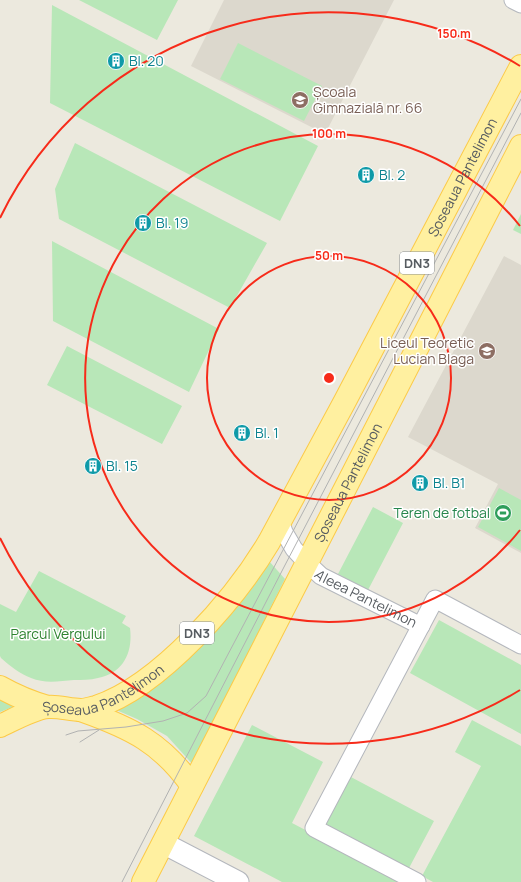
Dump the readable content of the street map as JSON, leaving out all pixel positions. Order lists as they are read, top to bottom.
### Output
{
  "streets": {
    "main road": ["Șoseaua Pantelimon", "DN3"],
    "street": ["Aleea Pantelimon"]
  },
  "crossings": [
    ["Șoseaua Pantelimon", "Aleea Pantelimon"]
  ],
  "parks": ["Parcul Vergului"],
  "places": {
    "building": [
      "Bl. 20",
      "Bl. 2",
      "Bl. 19",
      "Bl. 1",
      "Bl. 15",
      "Bl. B1"
    ],
    "school or university": ["Școala Gimnazială nr. 66", "Liceul Teoretic Lucian Blaga"],
    "sports": ["Teren de fotbal"]
  },
  "rings": ["150 m", "100 m", "50 m"]
}
